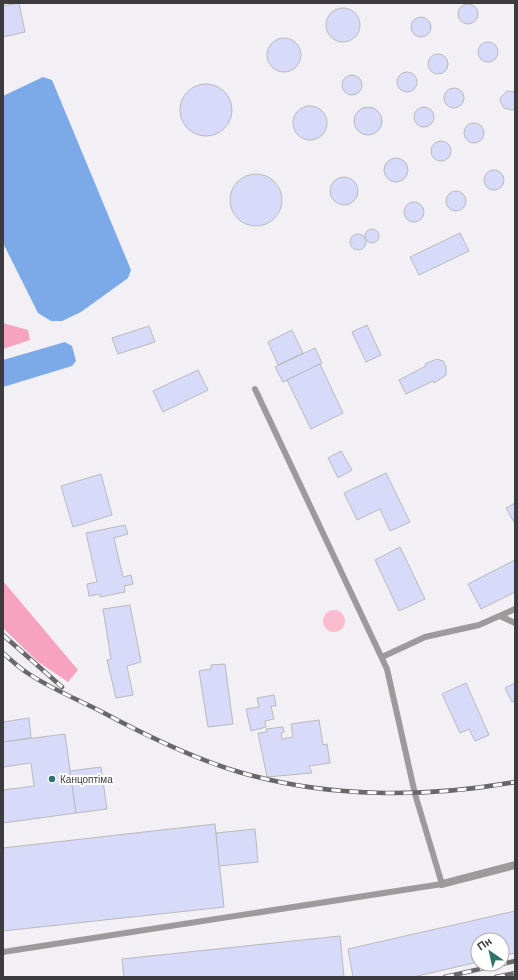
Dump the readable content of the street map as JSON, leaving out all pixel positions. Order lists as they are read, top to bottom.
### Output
{
  "places": ["Канцоптіма"],
  "north": "top left"
}
